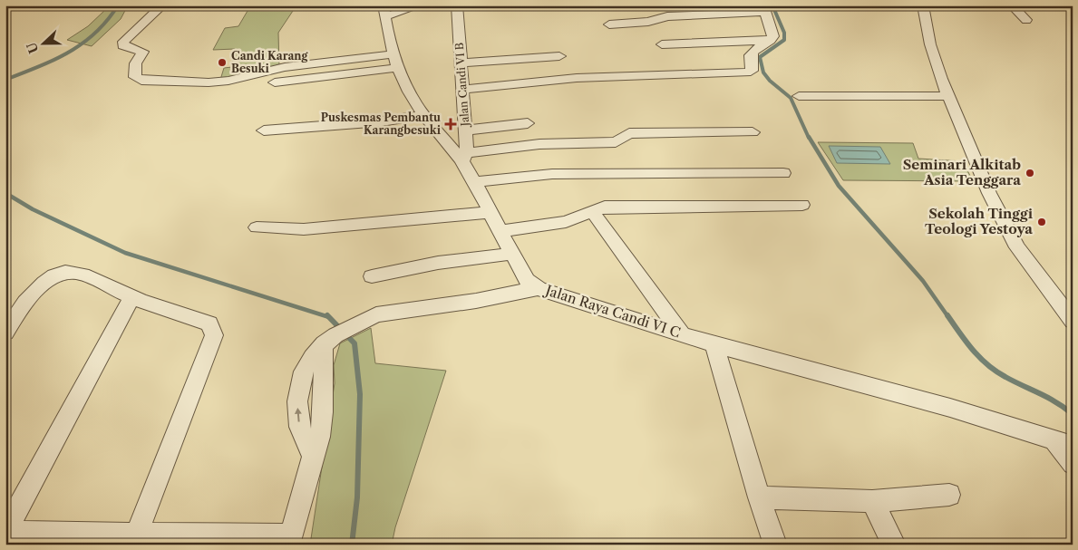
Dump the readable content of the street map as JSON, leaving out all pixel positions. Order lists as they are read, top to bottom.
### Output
{
  "streets": {
    "street": ["Jalan Candi VI B", "Jalan Raya Candi VI C"]
  },
  "crossings": [
    ["Jalan Candi VI B", "Jalan Raya Candi VI C"]
  ],
  "places": {
    "other": ["Candi Karang Besuki", "Seminari Alkitab Asia Tenggara", "Sekolah Tinggi Teologi Yestoya"],
    "health": ["Puskesmas Pembantu Karangbesuki"]
  },
  "north": "left"
}
